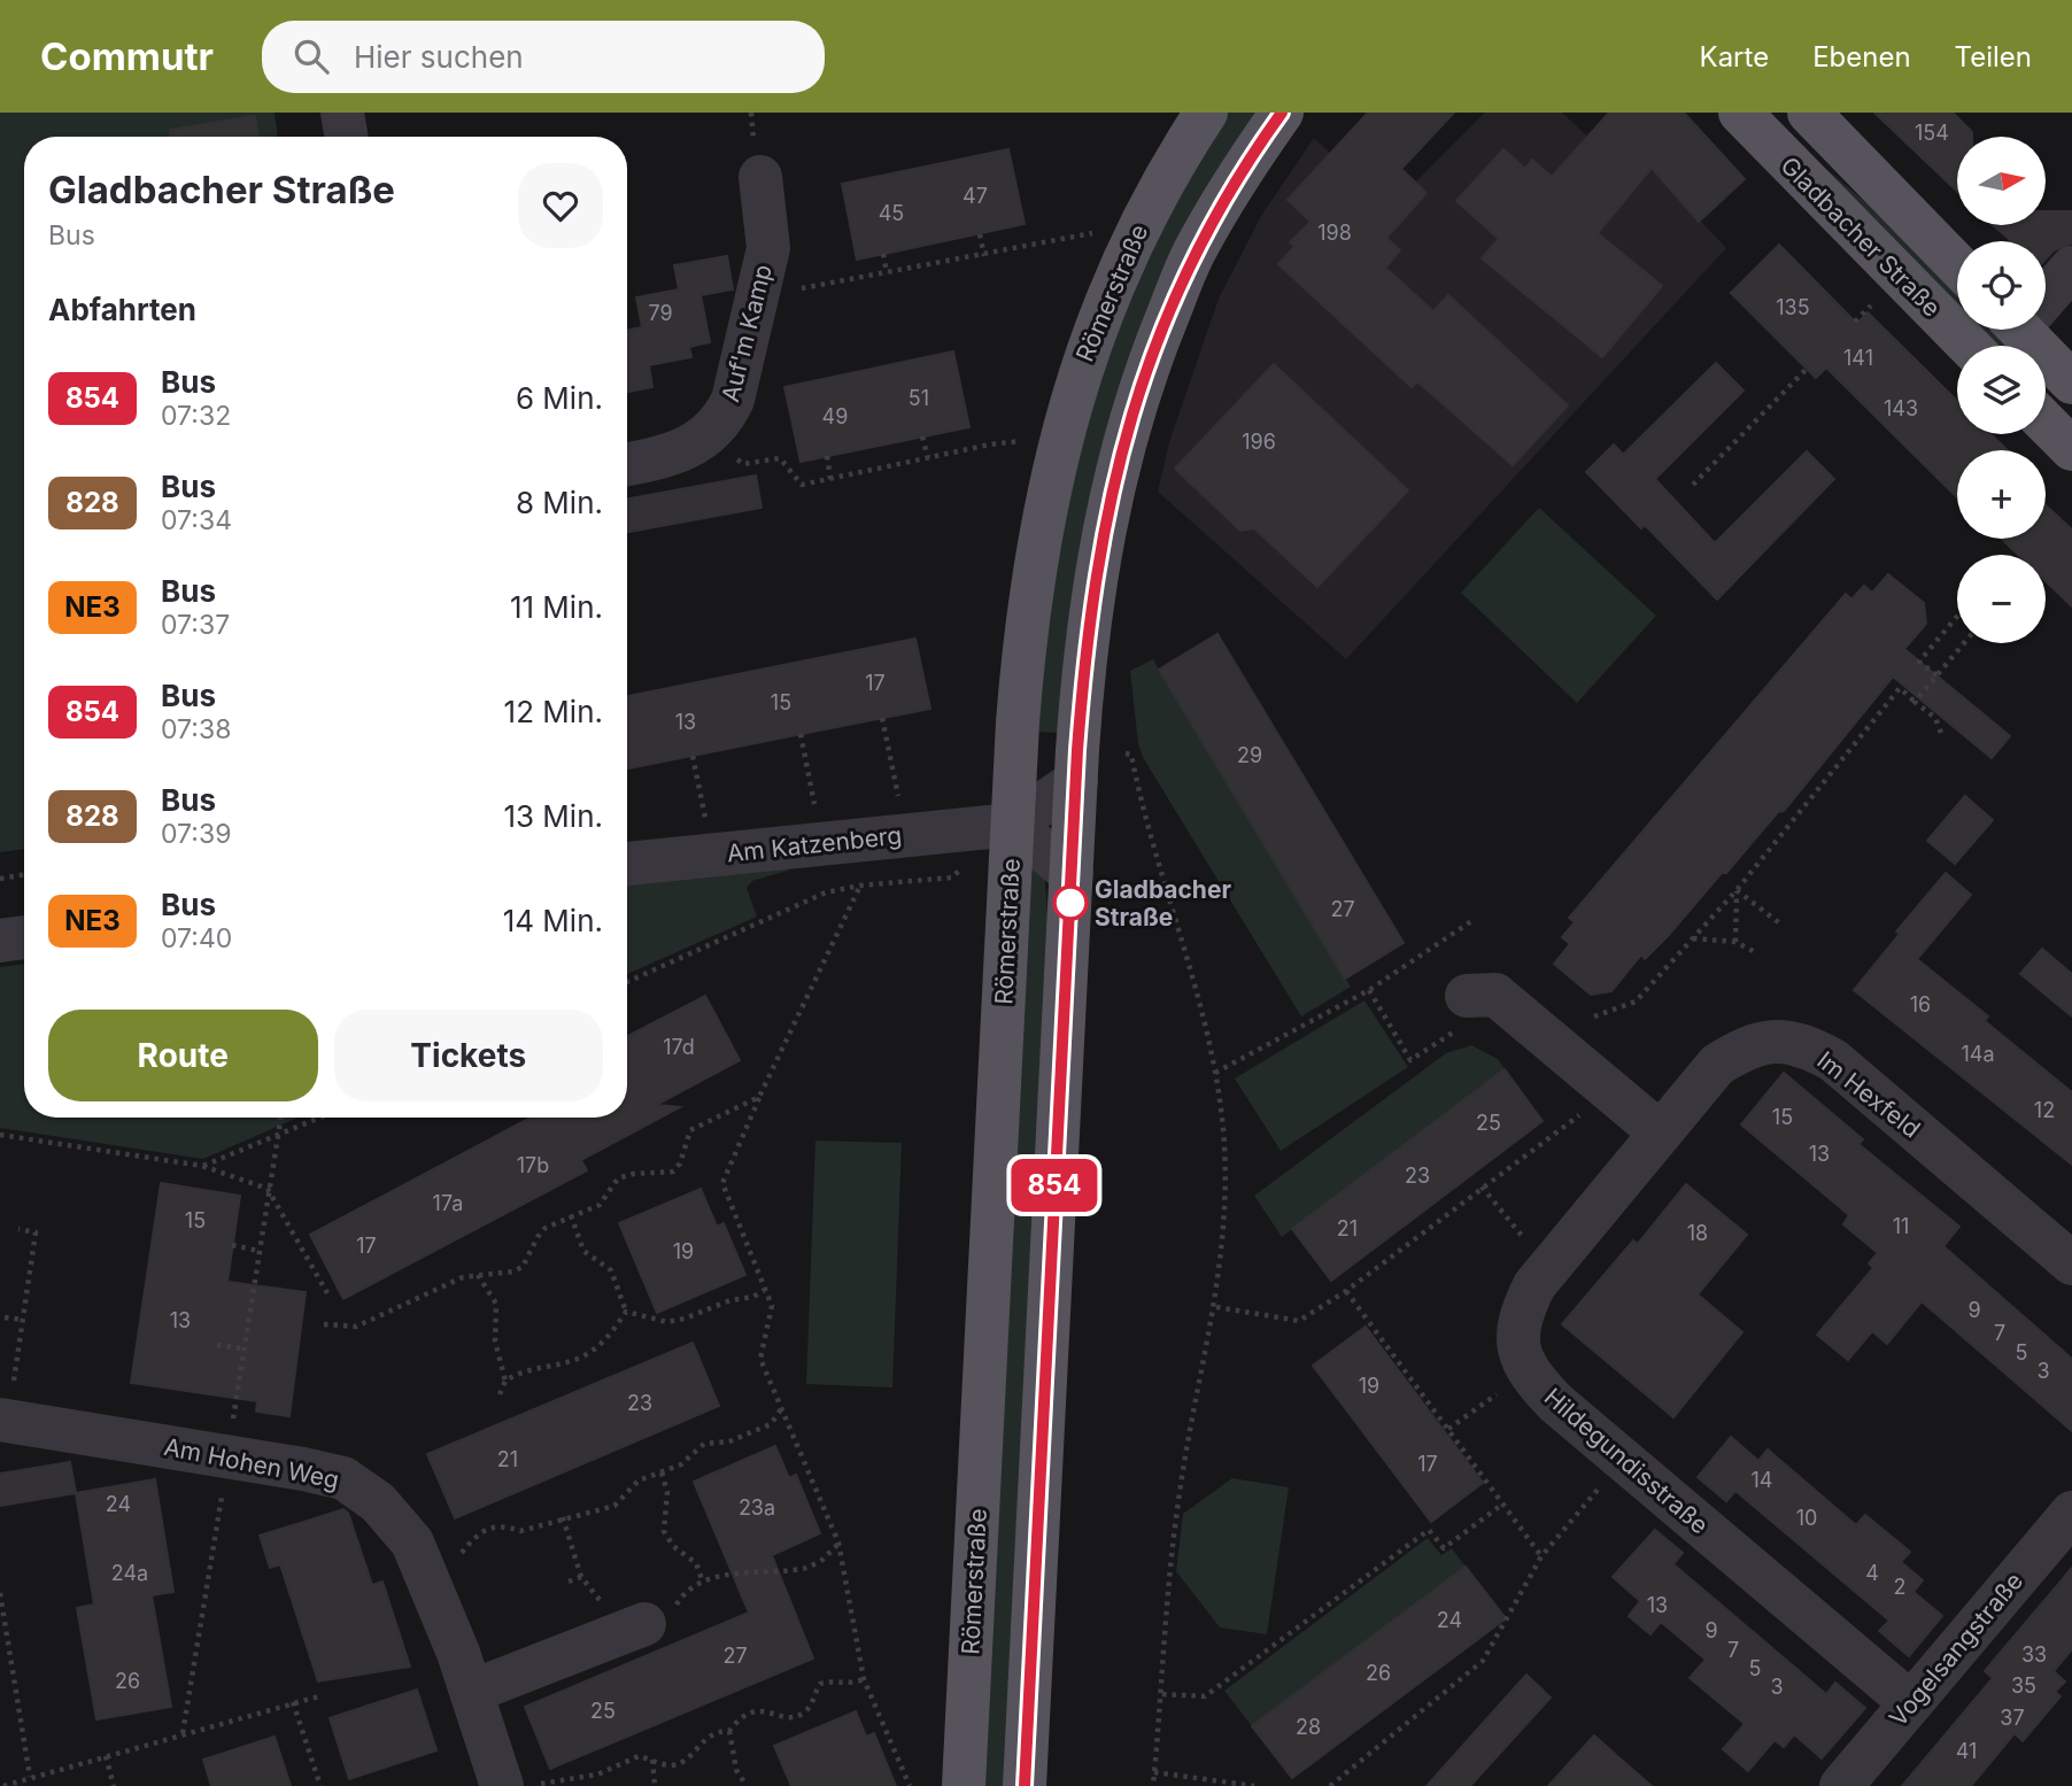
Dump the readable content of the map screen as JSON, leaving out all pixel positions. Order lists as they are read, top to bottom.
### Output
{
  "streets": {
    "main road": ["Gladbacher Straße", "Römerstraße"],
    "street": [
      "Auf'm Kamp",
      "Am Katzenberg",
      "Im Hexfeld",
      "Hildegundisstraße",
      "Am Hohen Weg",
      "Vogelsangstraße"
    ]
  },
  "crossings": [
    ["Römerstraße", "Am Katzenberg"],
    ["Im Hexfeld", "Hildegundisstraße"],
    ["Hildegundisstraße", "Vogelsangstraße"]
  ],
  "places": ["Gladbacher Straße"],
  "lines": ["bus line 854"],
  "house_numbers": [
    "154",
    "47",
    "45",
    "198",
    "135",
    "79",
    "141",
    "51",
    "143",
    "49",
    "196",
    "17",
    "15",
    "13",
    "29",
    "27",
    "16",
    "17d",
    "14a",
    "12",
    "15",
    "25",
    "13",
    "17b",
    "23",
    "17a",
    "15",
    "11",
    "21",
    "18",
    "17",
    "19",
    "9",
    "13",
    "7",
    "5",
    "3",
    "19",
    "23",
    "21",
    "17",
    "14",
    "24",
    "23a",
    "10",
    "24a",
    "4",
    "2",
    "13",
    "24",
    "9",
    "7",
    "33",
    "27",
    "5",
    "26",
    "26",
    "35",
    "3",
    "25",
    "37",
    "28",
    "41"
  ],
  "north": "right",
  "page": {
    "header": "Commutr",
    "search": "Hier suchen",
    "nav": ["Karte", "Ebenen", "Teilen"],
    "on_map": "854",
    "map_buttons": ["+", "−"],
    "heading": [
      ["Gladbacher Straße", "Bus"],
      "Abfahrten"
    ],
    "list": [
      {
        "mark": "854",
        "name": "Bus",
        "note": "07:32",
        "value": "6 Min."
      },
      {
        "mark": "828",
        "name": "Bus",
        "note": "07:34",
        "value": "8 Min."
      },
      {
        "mark": "NE3",
        "name": "Bus",
        "note": "07:37",
        "value": "11 Min."
      },
      {
        "mark": "854",
        "name": "Bus",
        "note": "07:38",
        "value": "12 Min."
      },
      {
        "mark": "828",
        "name": "Bus",
        "note": "07:39",
        "value": "13 Min."
      },
      {
        "mark": "NE3",
        "name": "Bus",
        "note": "07:40",
        "value": "14 Min."
      }
    ],
    "buttons": ["Route", "Tickets"]
  }
}
